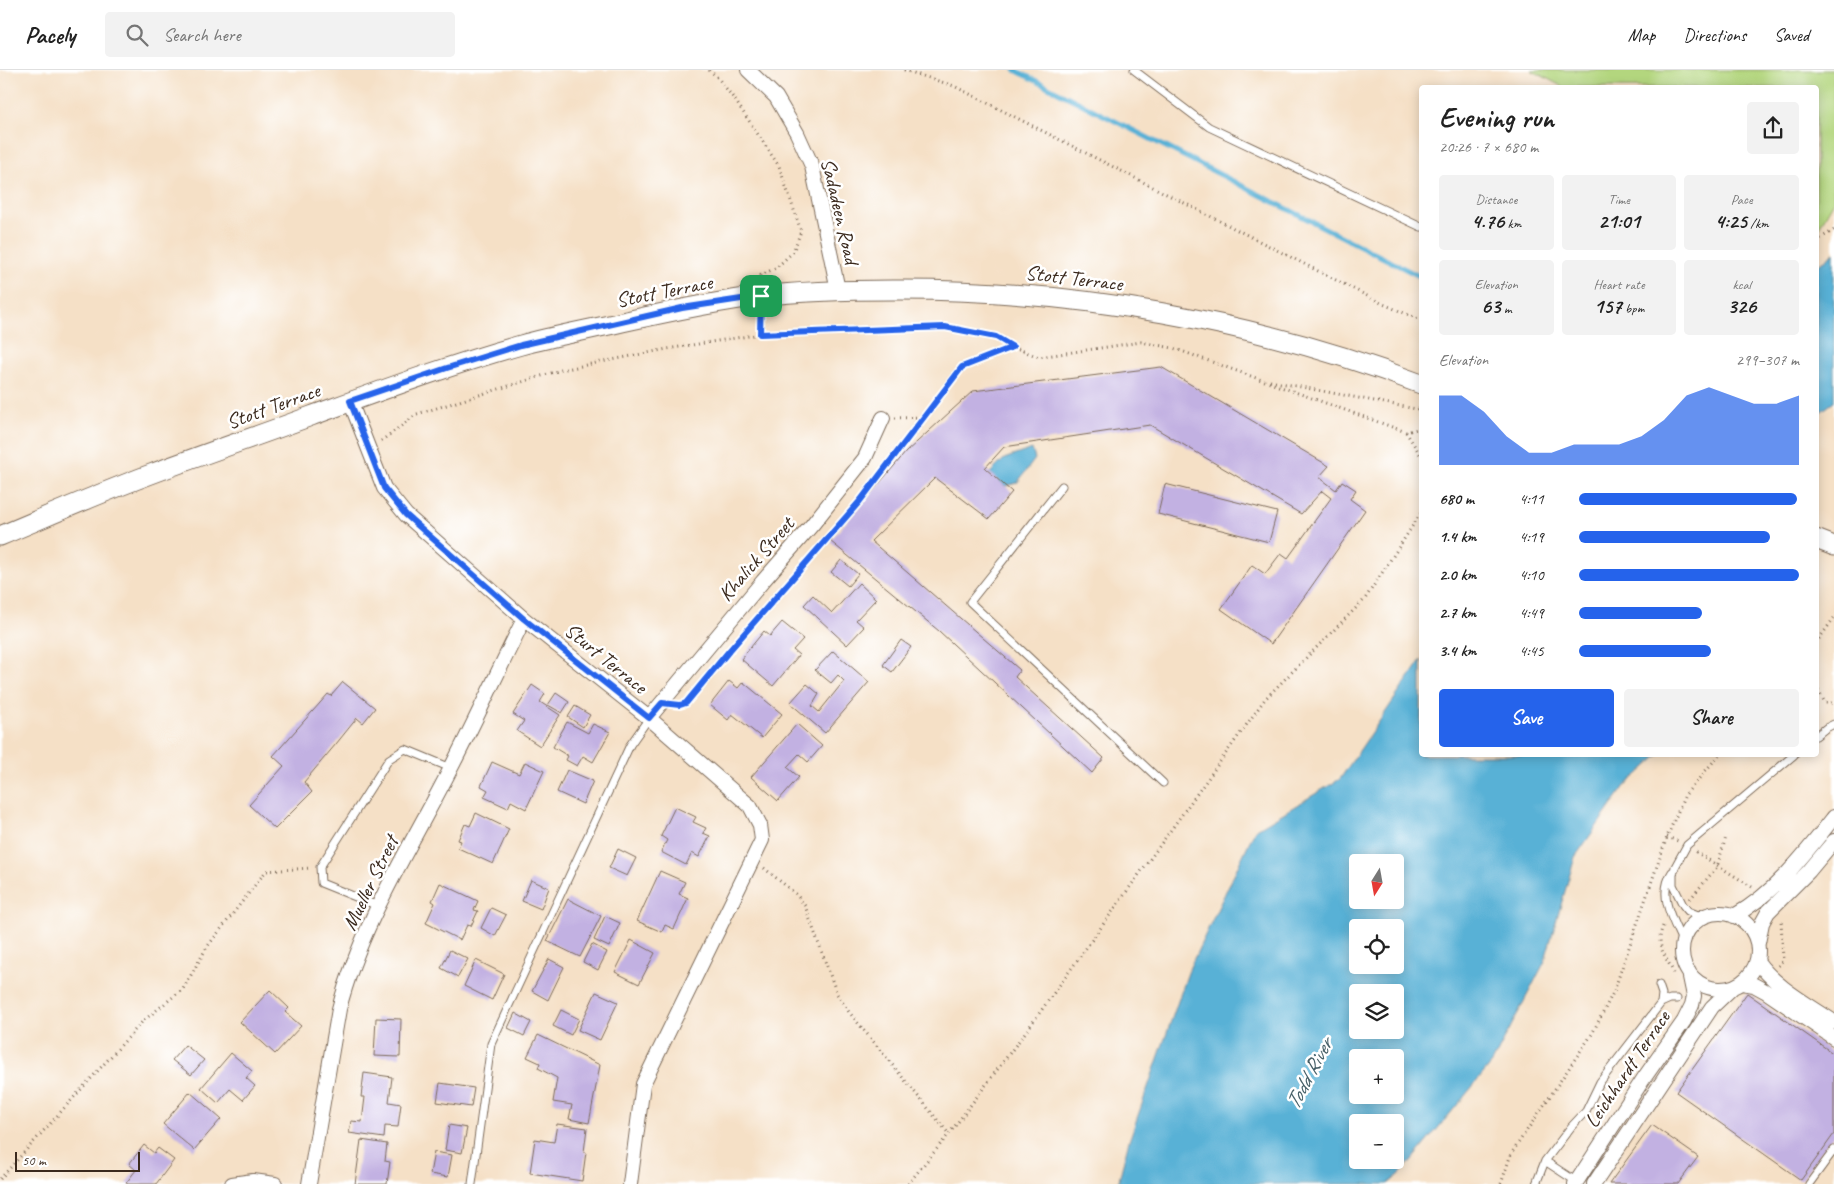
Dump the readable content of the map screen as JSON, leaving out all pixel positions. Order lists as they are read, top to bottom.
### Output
{
  "streets": {
    "main road": ["Stott Terrace"],
    "street": [
      "Sadadeen Road",
      "Khalick Street",
      "Sturt Terrace",
      "Mueller Street",
      "Leichhardt Terrace"
    ]
  },
  "crossings": [
    ["Sadadeen Road", "Stott Terrace"],
    ["Stott Terrace", "Sturt Terrace"],
    ["Khalick Street", "Sturt Terrace"],
    ["Sturt Terrace", "Mueller Street"]
  ],
  "water": ["Todd River"],
  "scale_bar": "50 m",
  "north": "bottom",
  "page": {
    "header": "Pacely",
    "search": "Search here",
    "nav": ["Map", "Directions", "Saved"],
    "heading": ["Evening run", "20:26 · 7 × 680 m"],
    "stats": [
      ["Distance", "4.76 km"],
      ["Time", "21:01"],
      ["Pace", "4:25 /km"],
      ["Elevation", "63 m"],
      ["Heart rate", "157 bpm"],
      ["kcal", "326"]
    ],
    "chart": ["Elevation", "299–307 m"],
    "list": [
      {
        "name": "680 m",
        "note": "4:11"
      },
      {
        "name": "1.4 km",
        "note": "4:19"
      },
      {
        "name": "2.0 km",
        "note": "4:10"
      },
      {
        "name": "2.7 km",
        "note": "4:49"
      },
      {
        "name": "3.4 km",
        "note": "4:45"
      }
    ],
    "buttons": ["Save", "Share"],
    "map_buttons": ["+", "−"],
    "scale": "50 m"
  }
}
